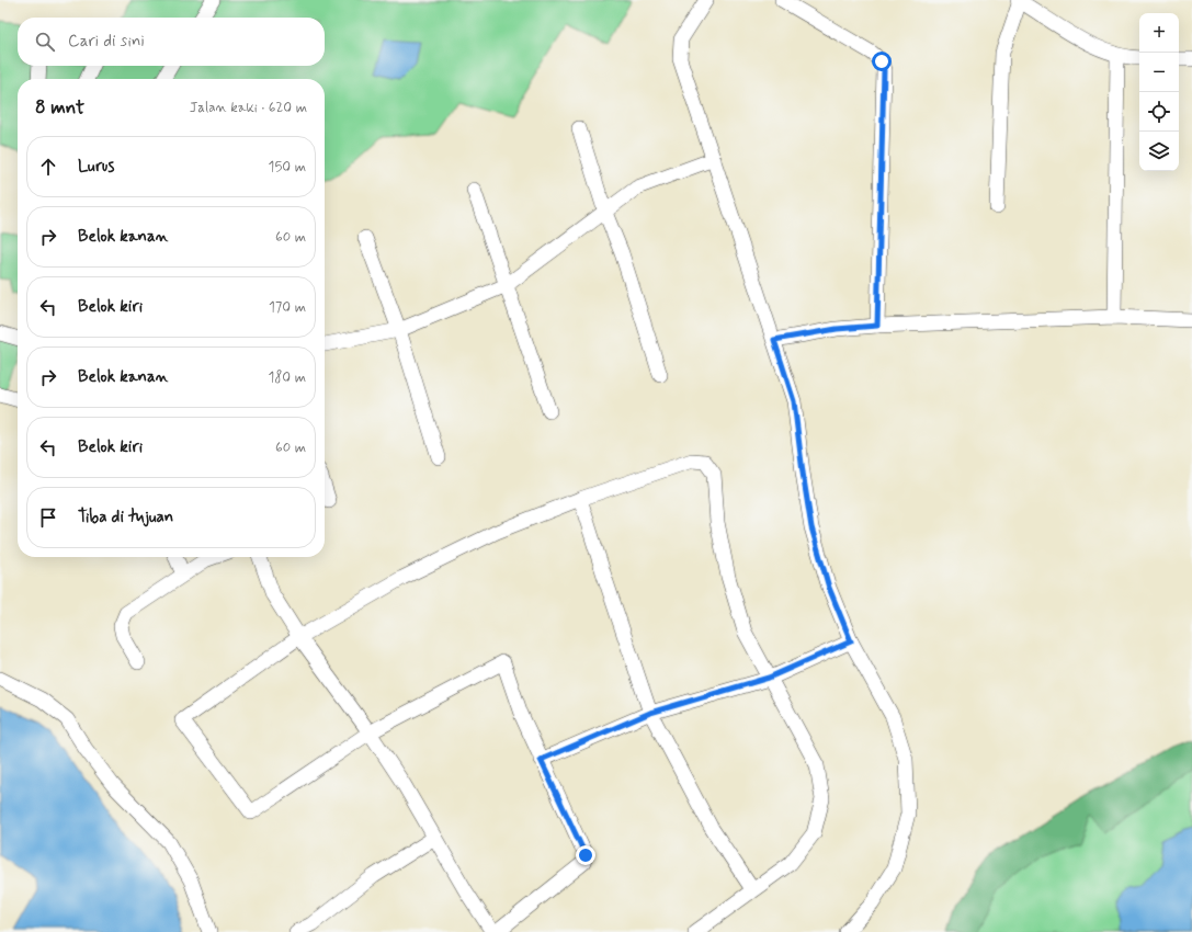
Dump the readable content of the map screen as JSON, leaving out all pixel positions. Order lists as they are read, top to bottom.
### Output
{
  "page": {
    "map_buttons": ["+", "−"],
    "search": "Cari di sini",
    "heading": ["8 mnt", "Jalan kaki · 620 m"],
    "list": [
      ["Lurus", "150 m"],
      ["Belok kanan", "60 m"],
      ["Belok kiri", "170 m"],
      ["Belok kanan", "180 m"],
      ["Belok kiri", "60 m"],
      "Tiba di tujuan"
    ]
  }
}
